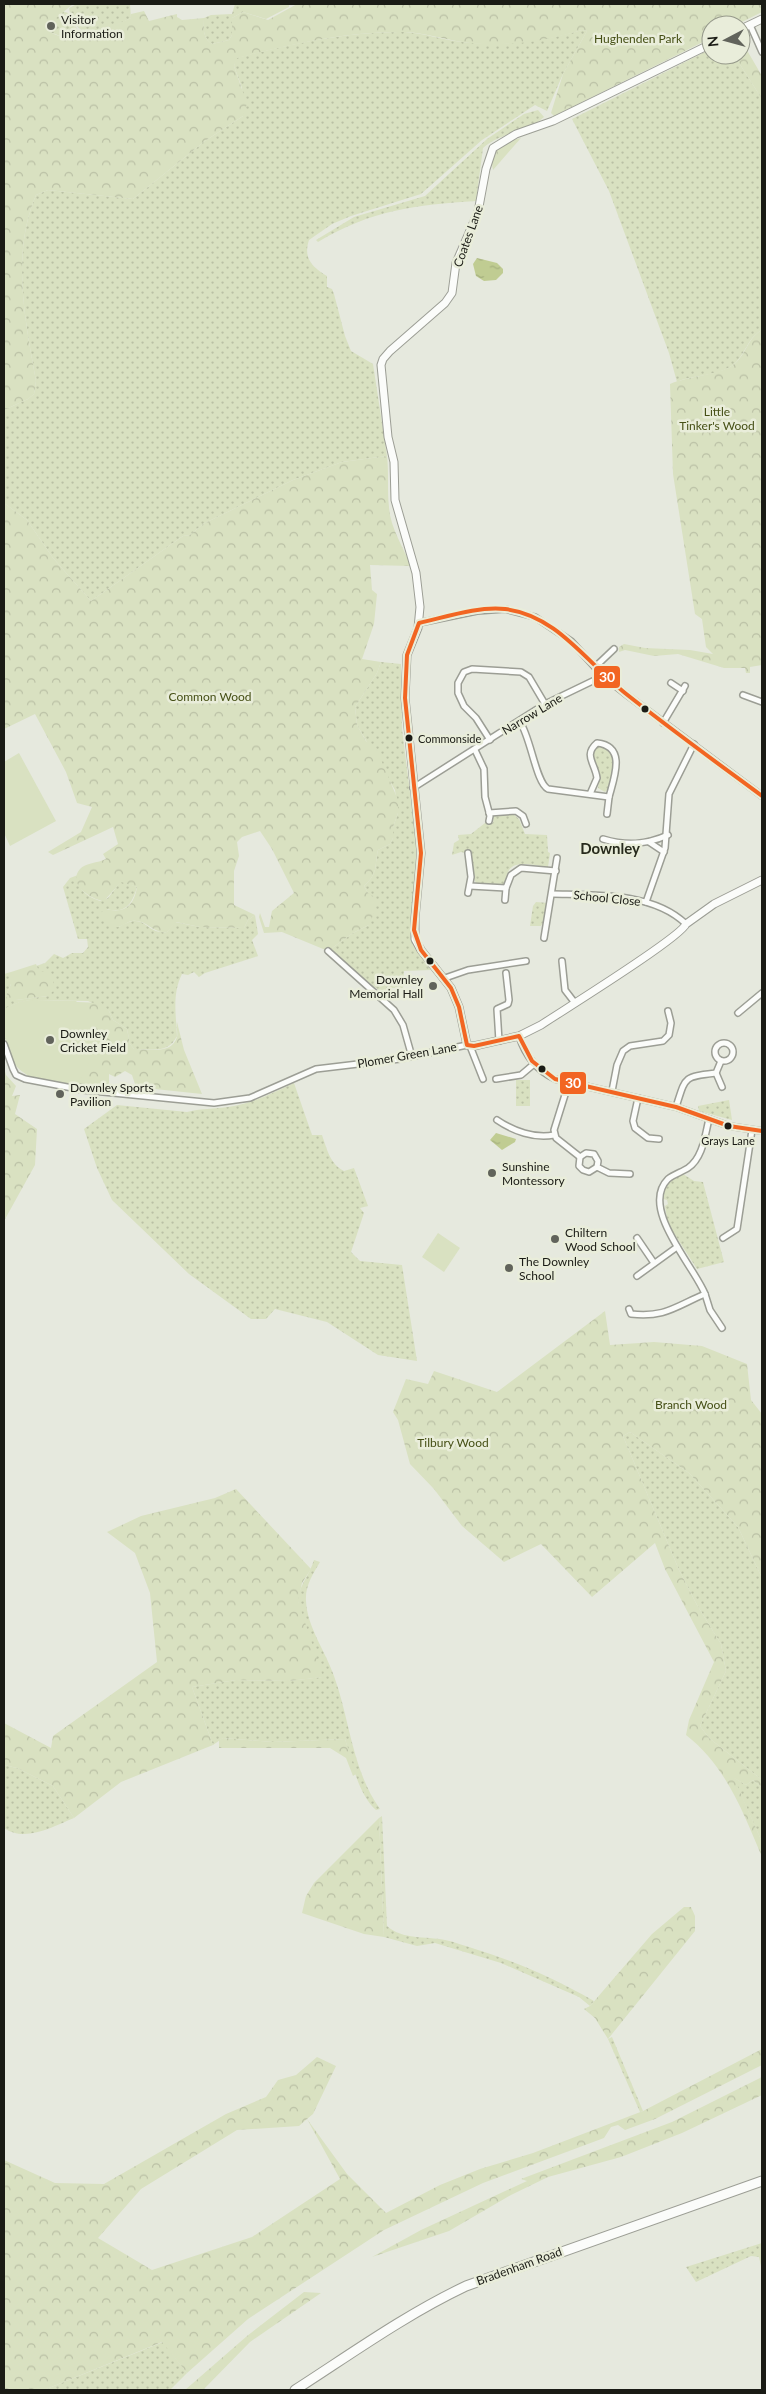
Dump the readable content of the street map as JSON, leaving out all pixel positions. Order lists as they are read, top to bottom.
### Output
{
  "streets": {
    "highway": ["Bradenham Road"],
    "street": [
      "Coates Lane",
      "Narrow Lane",
      "School Close",
      "Plomer Green Lane"
    ]
  },
  "crossings": [
    ["School Close", "Plomer Green Lane"]
  ],
  "districts": ["Downley"],
  "parks": [
    "Hughenden Park",
    "Little Tinker's Wood",
    "Common Wood",
    "Branch Wood",
    "Tilbury Wood"
  ],
  "places": [
    "Visitor Information",
    "Commonside",
    "Downley Memorial Hall",
    "Downley Cricket Field",
    "Downley Sports Pavilion",
    "Grays Lane",
    "Sunshine Montessory",
    "Chiltern Wood School",
    "The Downley School"
  ],
  "lines": ["transit line 30"],
  "north": "left"
}
